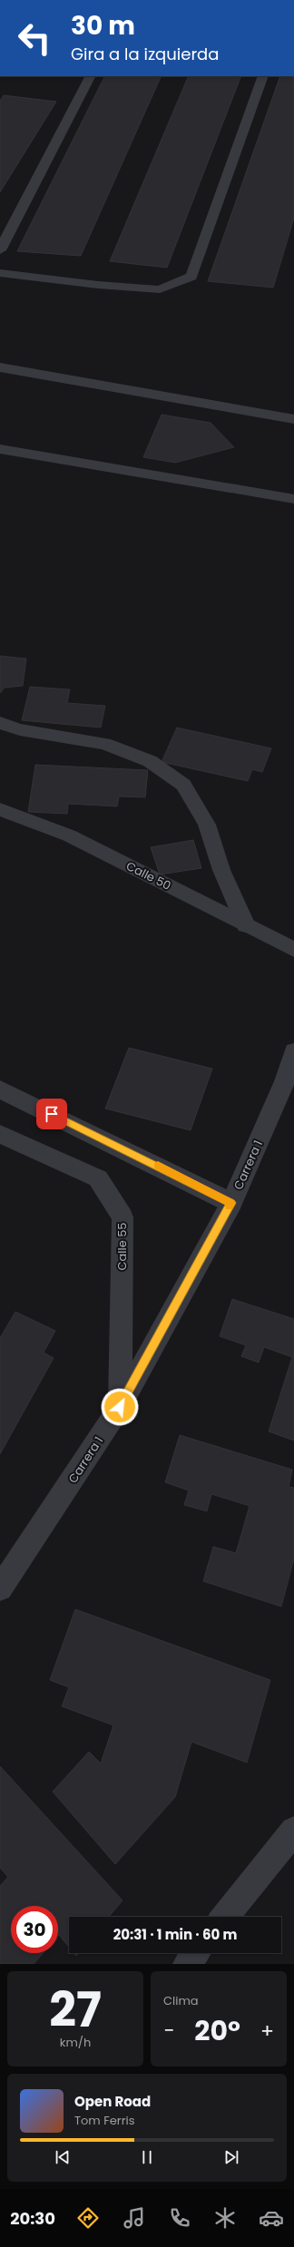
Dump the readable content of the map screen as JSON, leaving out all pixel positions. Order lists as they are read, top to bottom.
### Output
{
  "streets": {
    "street": ["Calle 50", "Carrera 1", "Calle 55"]
  },
  "crossings": [
    ["Carrera 1", "Calle 55"]
  ],
  "page": {
    "turn": ["30 m", "Gira a la izquierda"],
    "limit": "30",
    "trip": "20:31 · 1 min · 60 m",
    "tile": [
      ["27", "km/h"],
      "Clima"
    ],
    "heat": ["−", "20°", "+"],
    "song": ["Open Road", "Tom Ferris"],
    "tabs": "20:30"
  }
}
